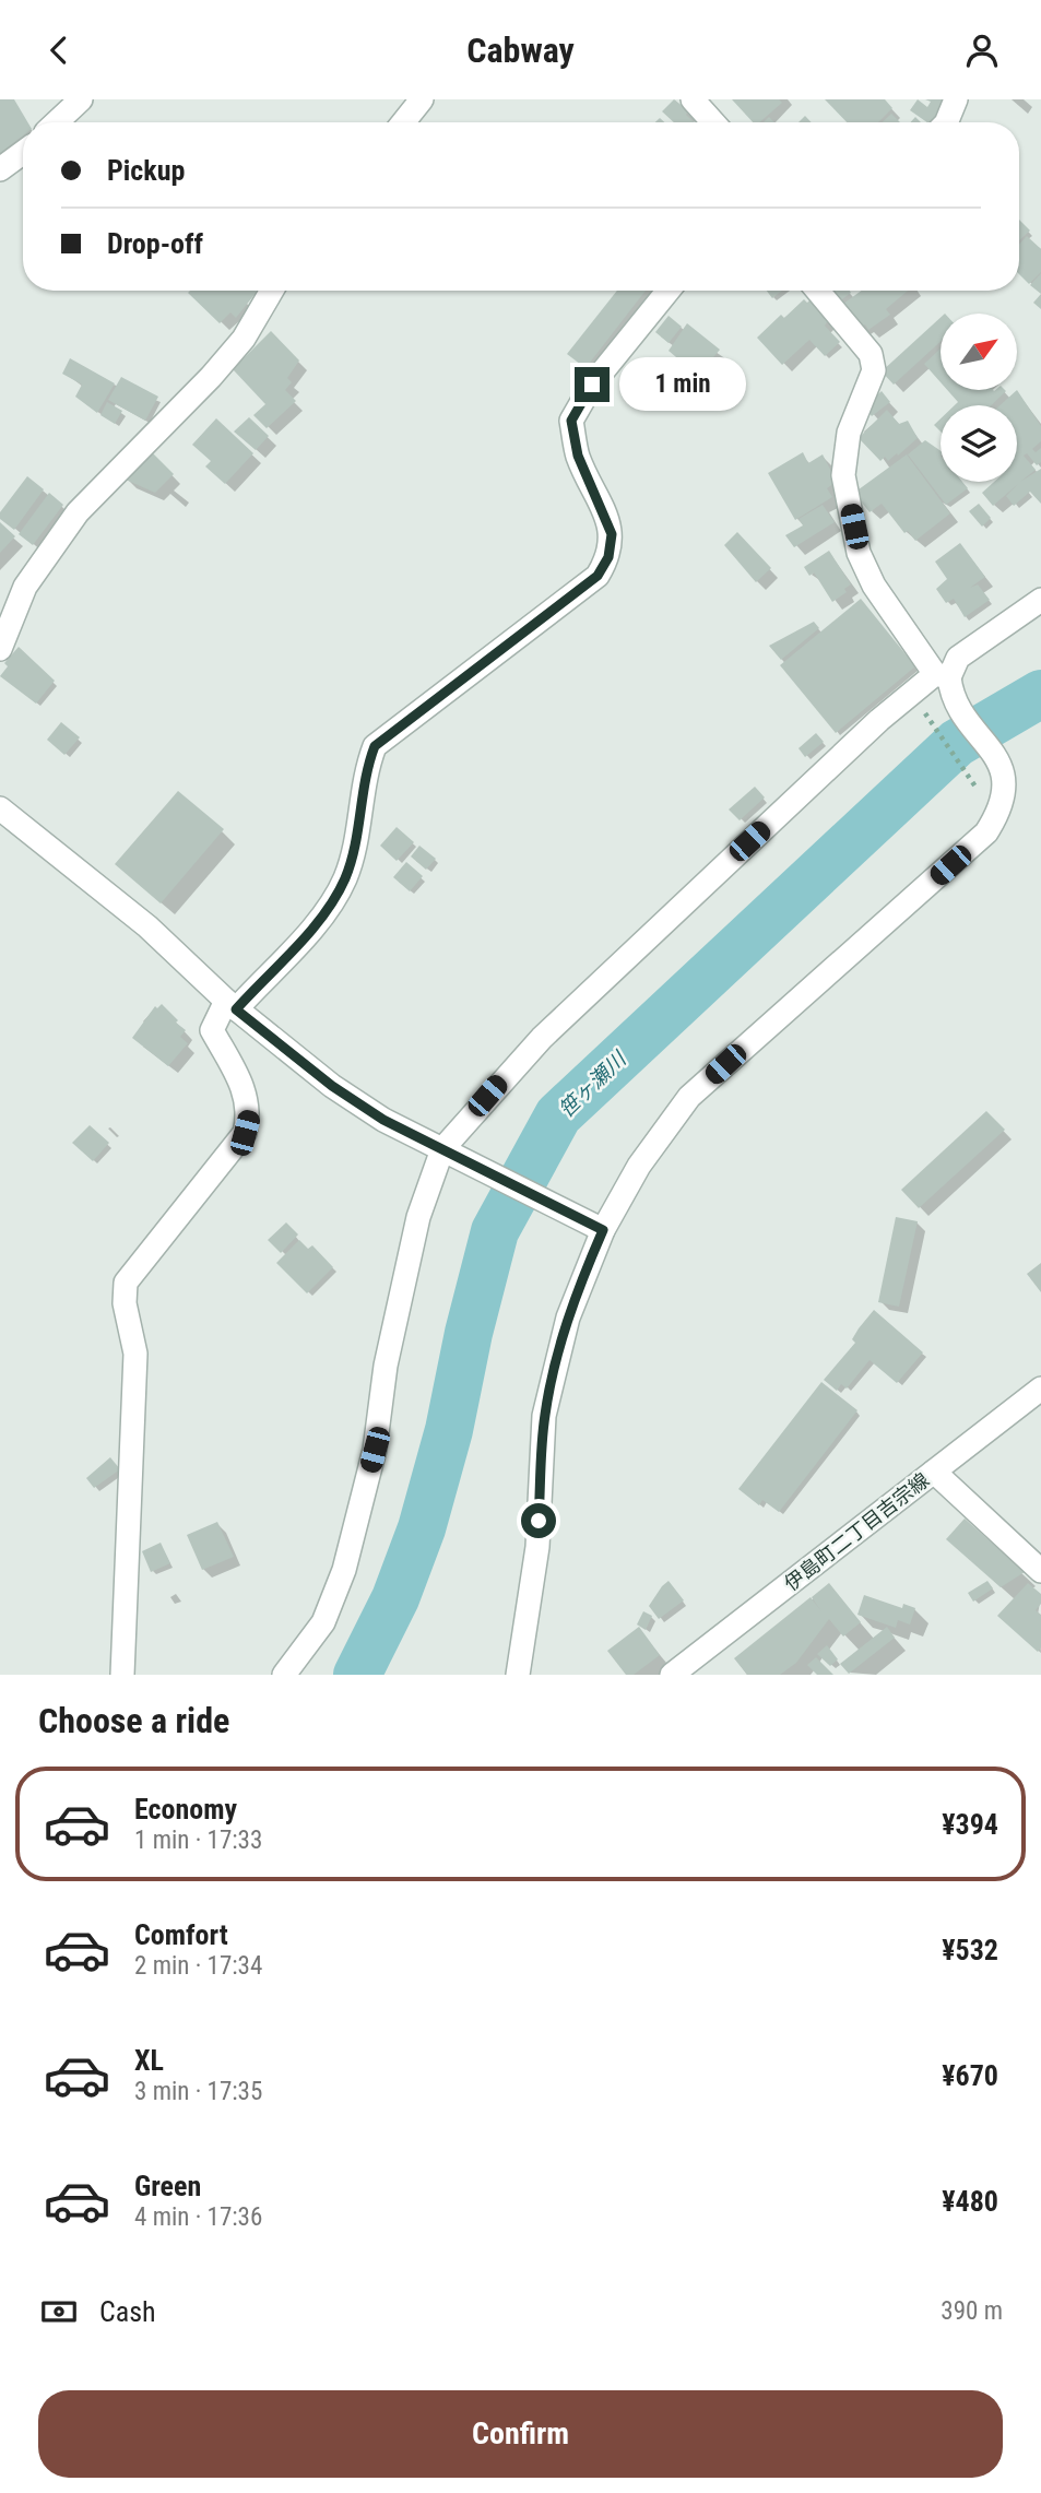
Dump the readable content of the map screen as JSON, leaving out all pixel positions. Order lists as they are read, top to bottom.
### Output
{
  "streets": {
    "street": ["伊島町二丁目吉宗線"]
  },
  "water": ["笹ヶ瀬川"],
  "north": "top right",
  "page": {
    "header": "Cabway",
    "banner": ["Pickup", "Drop-off"],
    "bubble": "1 min",
    "heading": "Choose a ride",
    "list": [
      {
        "name": "Economy",
        "note": "1 min · 17:33",
        "value": "¥394"
      },
      {
        "name": "Comfort",
        "note": "2 min · 17:34",
        "value": "¥532"
      },
      {
        "name": "XL",
        "note": "3 min · 17:35",
        "value": "¥670"
      },
      {
        "name": "Green",
        "note": "4 min · 17:36",
        "value": "¥480"
      }
    ],
    "pay": ["Cash", "390 m"],
    "buttons": "Confirm"
  }
}
